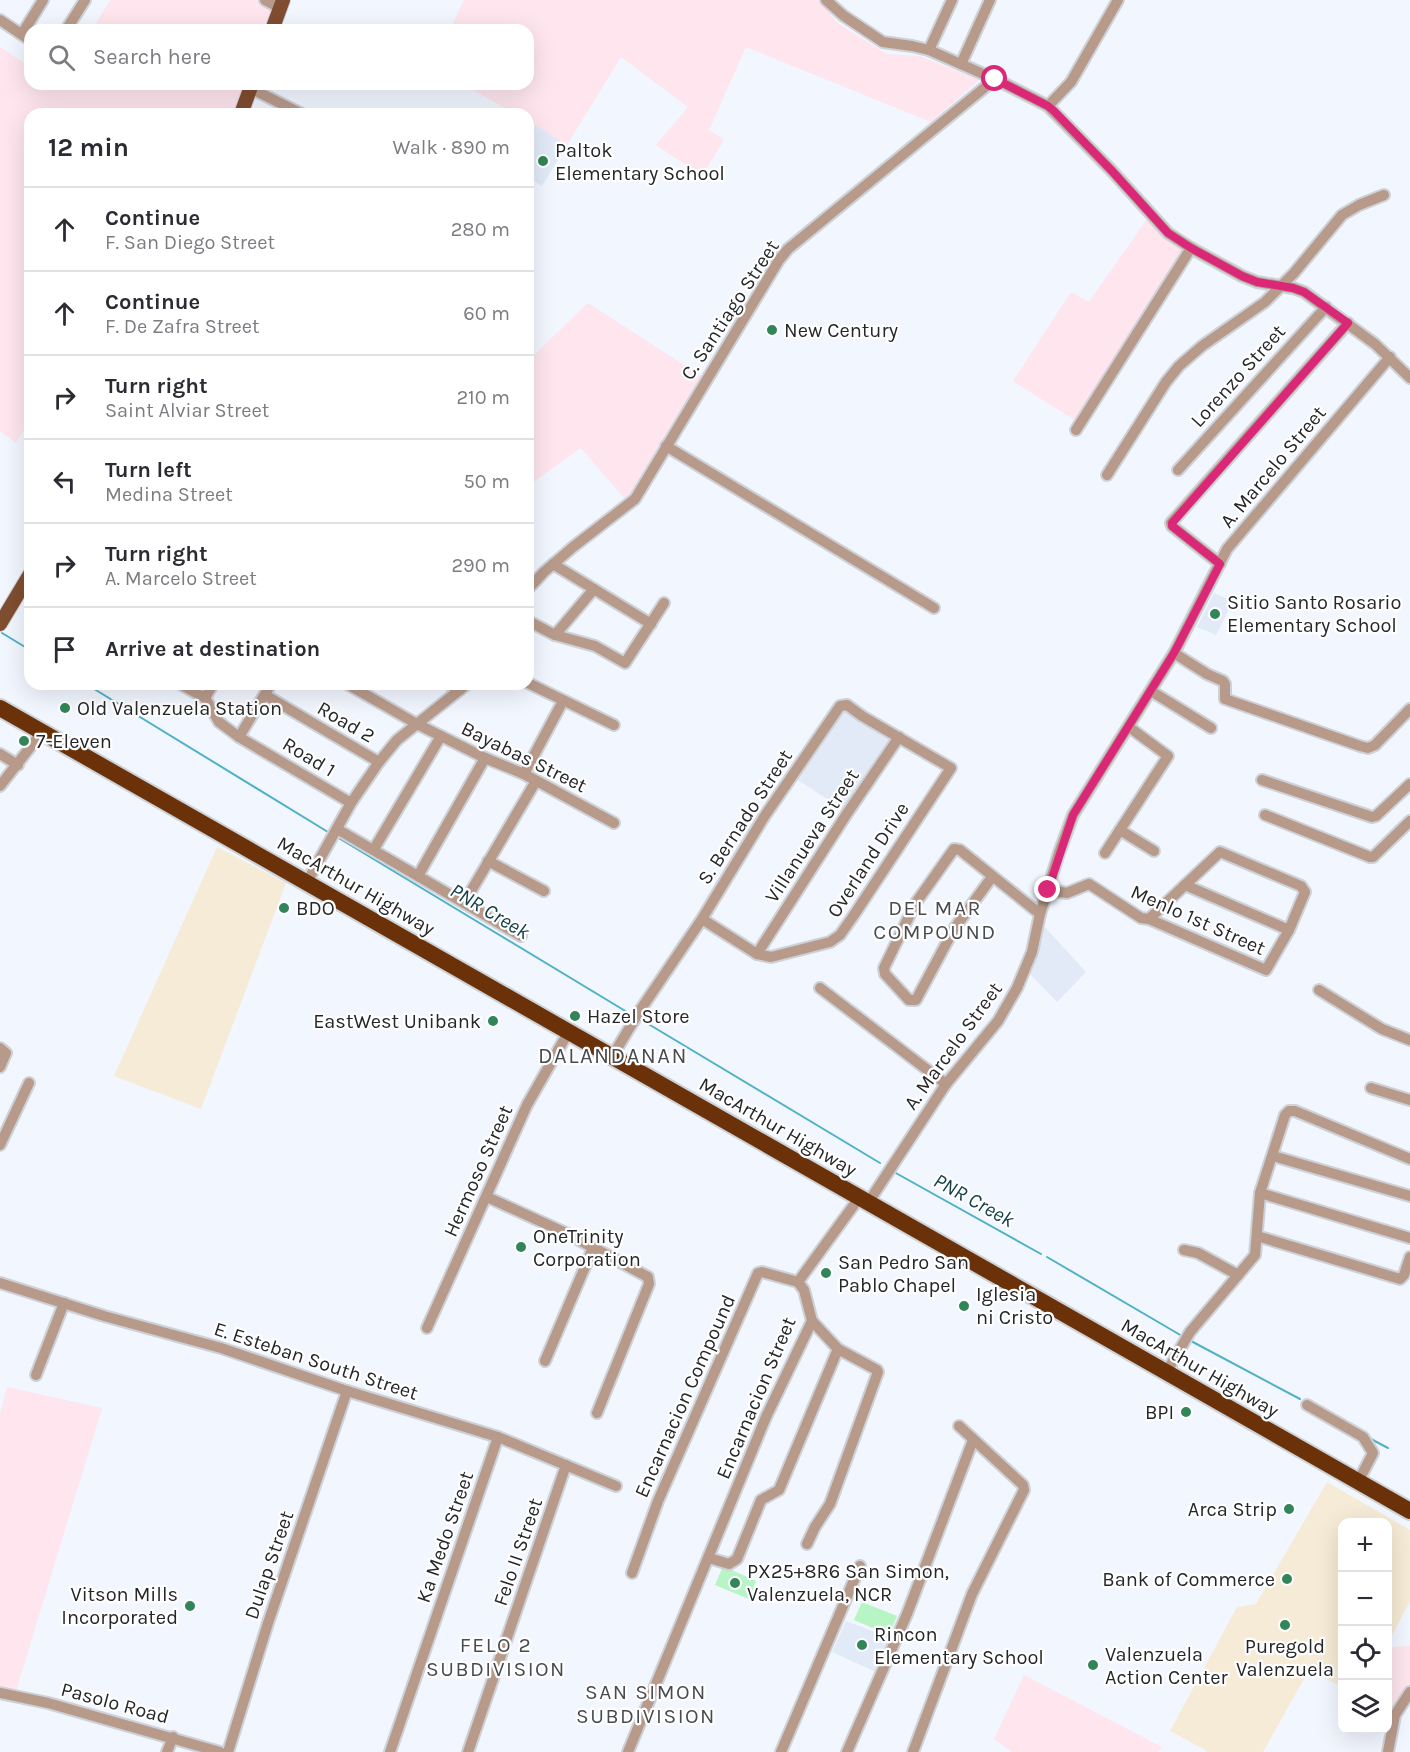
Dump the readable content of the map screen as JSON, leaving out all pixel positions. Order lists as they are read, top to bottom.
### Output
{
  "streets": {
    "highway": ["MacArthur Highway"],
    "street": [
      "C. Santiago Street",
      "Lorenzo Street",
      "A. Marcelo Street",
      "Road 2",
      "Road 1",
      "Bayabas Street",
      "S. Bernado Street",
      "Villanueva Street",
      "Overland Drive",
      "Menlo 1st Street",
      "Hermoso Street",
      "E. Esteban South Street",
      "Encarnacion Compound",
      "Encarnacion Street",
      "Ka Medo Street",
      "Felo II Street",
      "Dulap Street",
      "Pasolo Road"
    ]
  },
  "crossings": [
    ["A. Marcelo Street", "MacArthur Highway"],
    ["A. Marcelo Street", "Menlo 1st Street"],
    ["S. Bernado Street", "Villanueva Street"],
    ["S. Bernado Street", "Overland Drive"],
    ["S. Bernado Street", "MacArthur Highway"],
    ["Villanueva Street", "Overland Drive"],
    ["MacArthur Highway", "Hermoso Street"],
    ["E. Esteban South Street", "Ka Medo Street"],
    ["E. Esteban South Street", "Felo II Street"],
    ["E. Esteban South Street", "Dulap Street"],
    ["Encarnacion Compound", "Encarnacion Street"]
  ],
  "districts": [
    "DEL MAR COMPOUND",
    "DALANDANAN",
    "FELO 2 SUBDIVISION",
    "SAN SIMON SUBDIVISION"
  ],
  "water": ["PNR Creek"],
  "places": [
    "Paltok Elementary School",
    "New Century",
    "Sitio Santo Rosario Elementary School",
    "Old Valenzuela Station",
    "7-Eleven",
    "BDO",
    "Hazel Store",
    "EastWest Unibank",
    "OneTrinity Corporation",
    "San Pedro San Pablo Chapel",
    "Iglesia ni Cristo",
    "BPI",
    "Arca Strip",
    "Bank of Commerce",
    "PX25+8R6 San Simon, Valenzuela, NCR",
    "Vitson Mills Incorporated",
    "Puregold Valenzuela",
    "Rincon Elementary School",
    "Valenzuela Action Center"
  ],
  "page": {
    "search": "Search here",
    "heading": ["12 min", "Walk · 890 m"],
    "list": [
      ["Continue", "F. San Diego Street", "280 m"],
      ["Continue", "F. De Zafra Street", "60 m"],
      ["Turn right", "Saint Alviar Street", "210 m"],
      ["Turn left", "Medina Street", "50 m"],
      ["Turn right", "A. Marcelo Street", "290 m"],
      "Arrive at destination"
    ],
    "map_buttons": ["+", "−"]
  }
}
